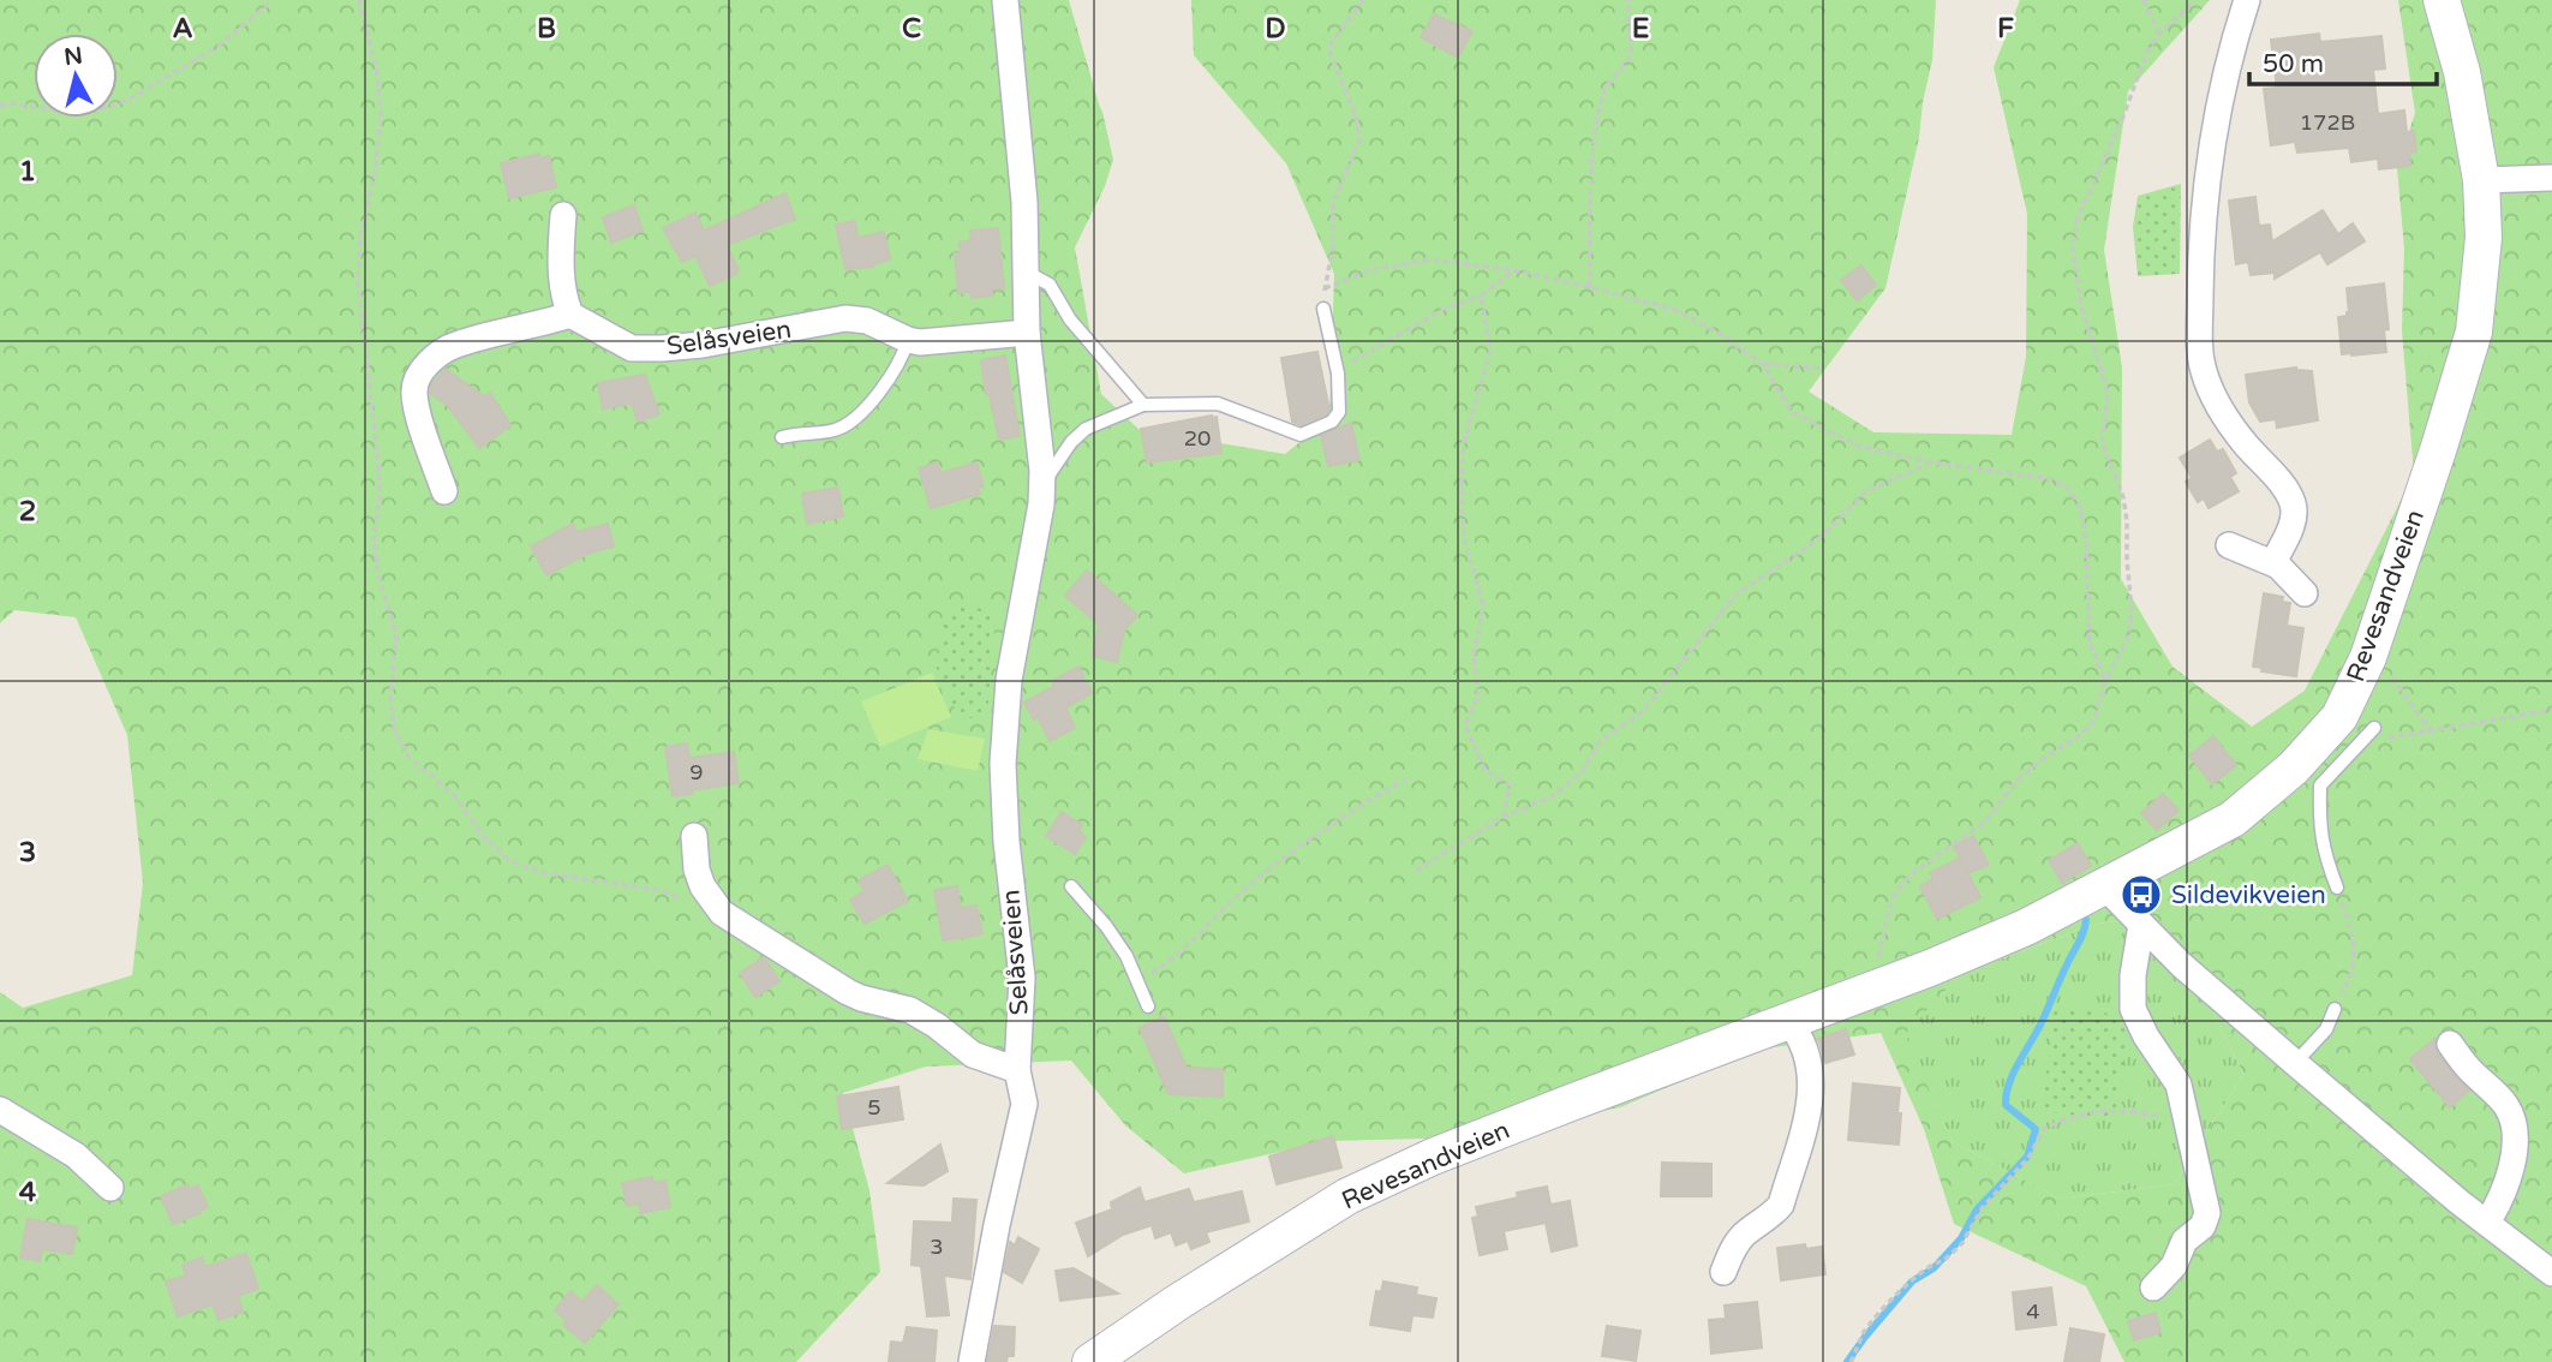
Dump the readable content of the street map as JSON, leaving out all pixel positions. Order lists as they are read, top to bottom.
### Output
{
  "streets": {
    "main road": ["Revesandveien"],
    "street": ["Selåsveien"]
  },
  "places": {
    "bus stop": ["Sildevikveien"]
  },
  "house_numbers": [
    "172B",
    "20",
    "9",
    "5",
    "3",
    "4"
  ],
  "scale_bar": "50 m",
  "north": "top",
  "grid": {
    "columns": [
      "A",
      "B",
      "C",
      "D",
      "E",
      "F"
    ],
    "rows": [
      "1",
      "2",
      "3",
      "4"
    ]
  }
}
